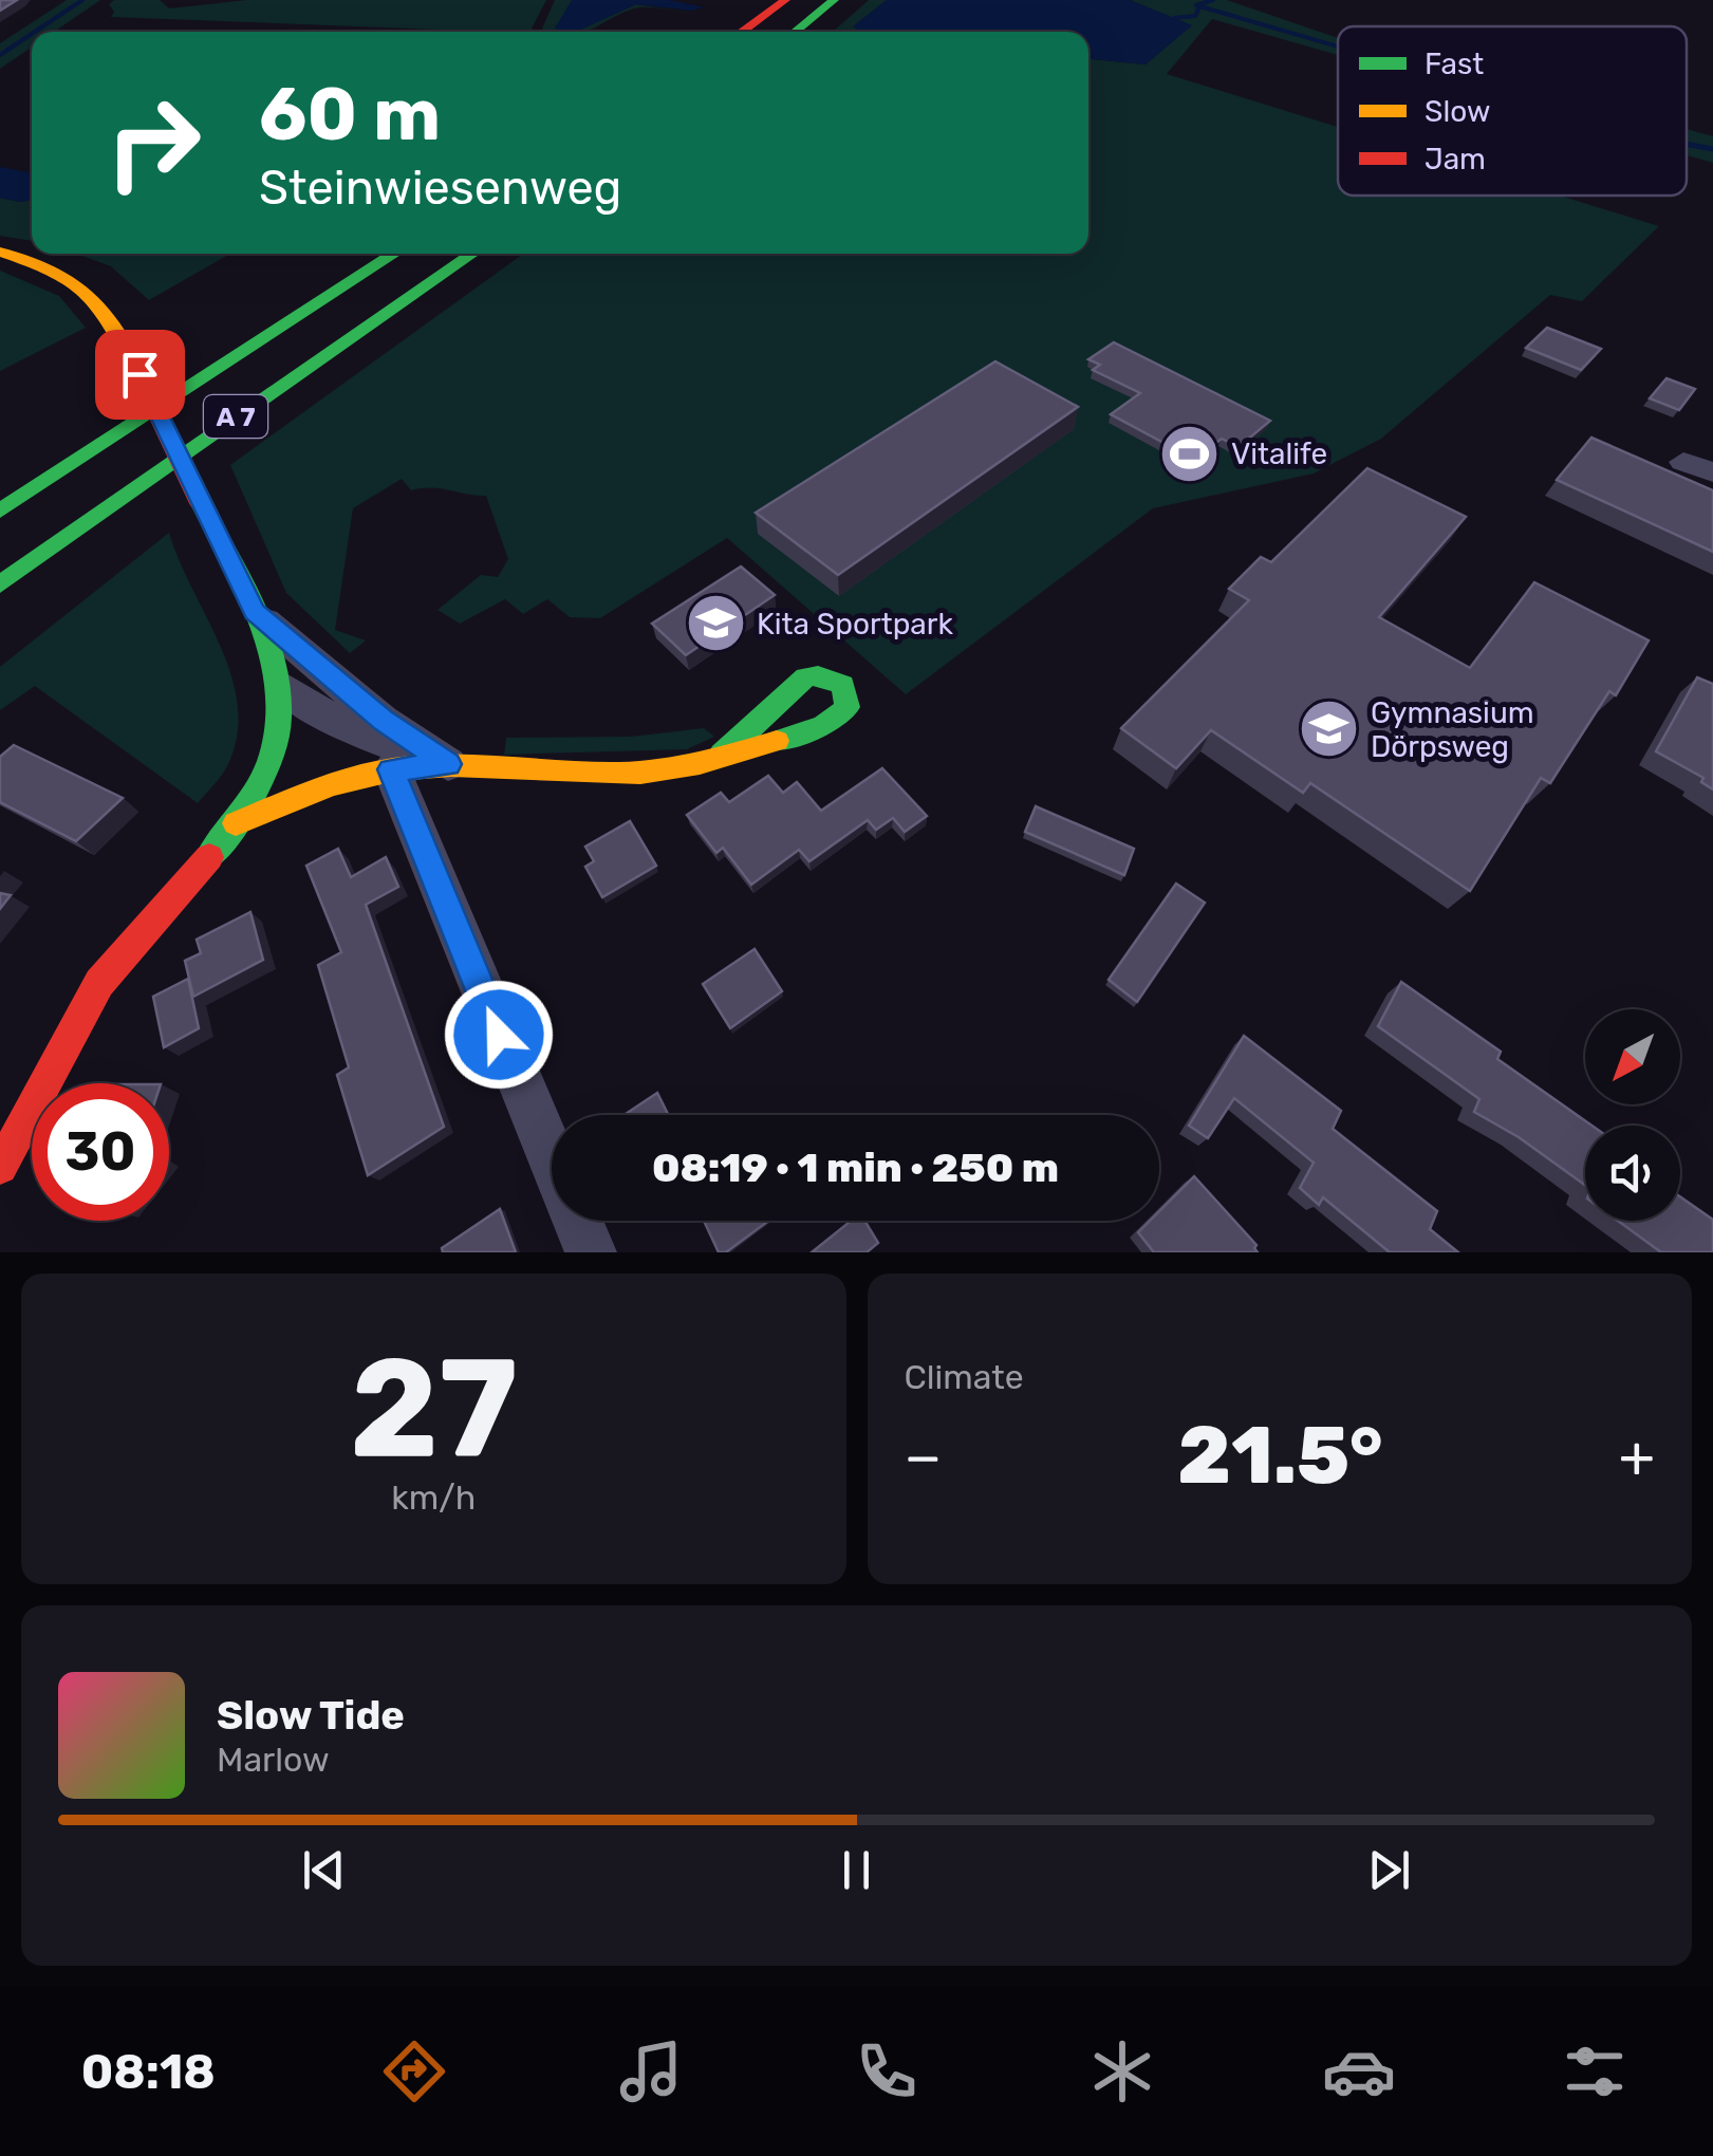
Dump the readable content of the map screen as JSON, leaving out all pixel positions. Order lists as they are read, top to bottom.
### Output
{
  "streets": {
    "main road": ["A 7"]
  },
  "places": {
    "sports": ["Vitalife"],
    "school or university": ["Kita Sportpark", "Gymnasium Dörpsweg"]
  },
  "legend": ["Fast", "Slow", "Jam"],
  "north": "bottom left",
  "page": {
    "turn": ["60 m", "Steinwiesenweg"],
    "limit": "30",
    "trip": "08:19 · 1 min · 250 m",
    "tile": [
      ["27", "km/h"],
      "Climate"
    ],
    "heat": ["−", "21.5°", "+"],
    "song": ["Slow Tide", "Marlow"],
    "tabs": "08:18"
  }
}
